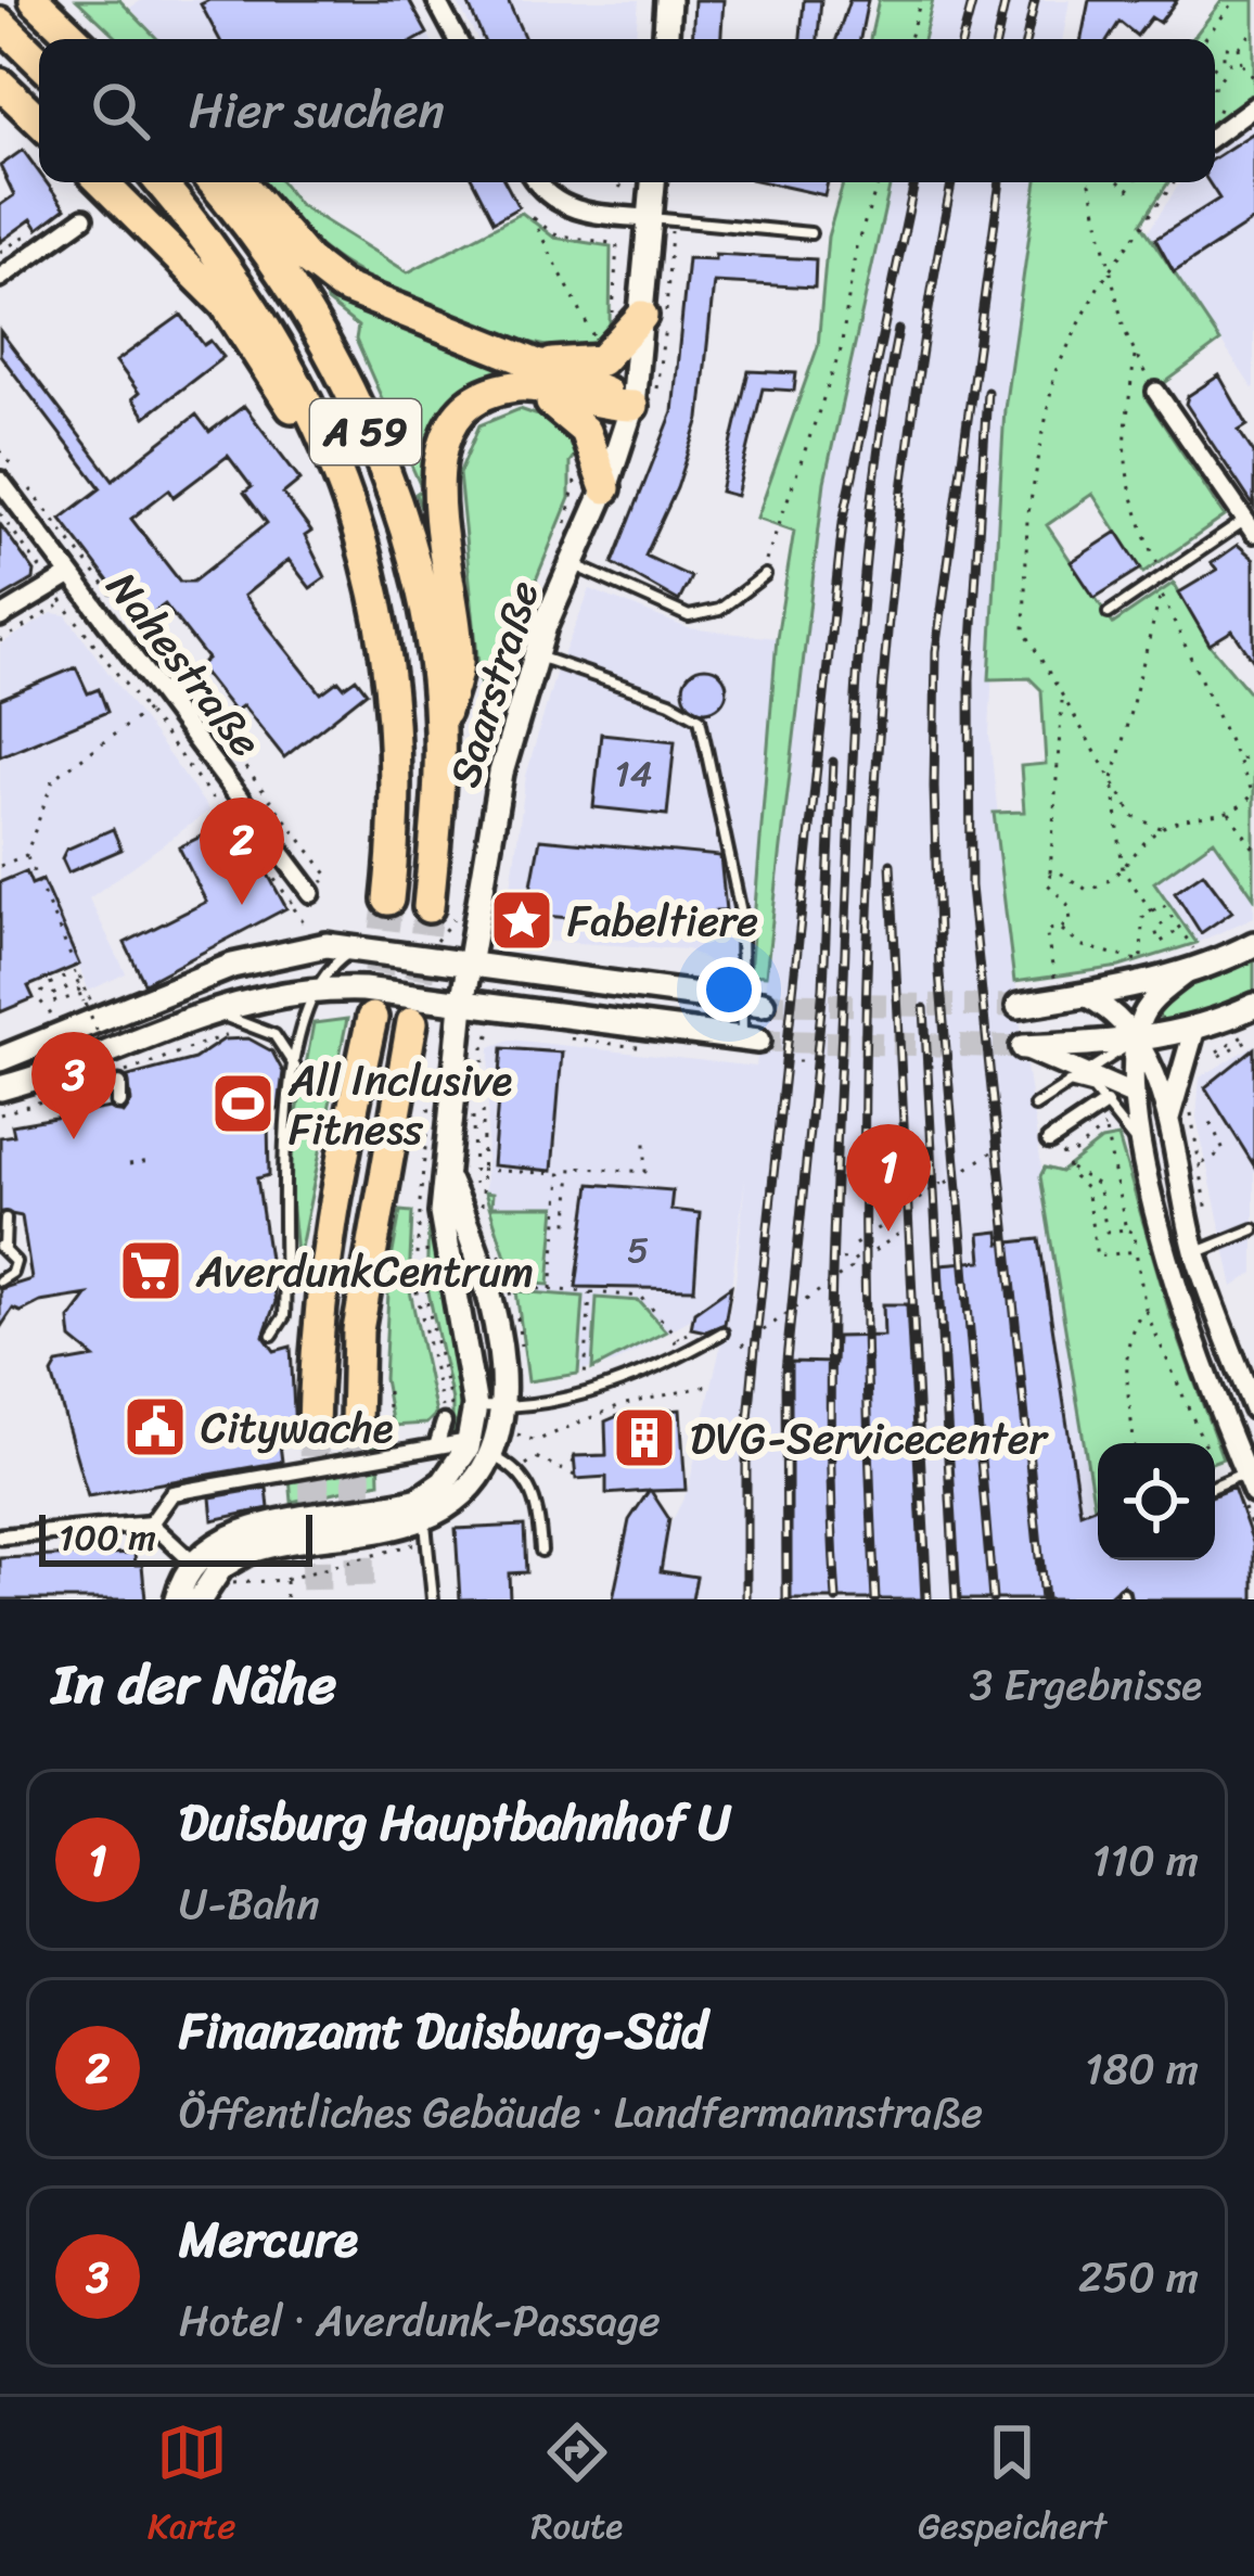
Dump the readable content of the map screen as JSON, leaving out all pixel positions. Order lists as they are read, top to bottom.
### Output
{
  "streets": {
    "highway": ["A 59"],
    "main road": ["Saarstraße"],
    "street": ["Nahestraße"]
  },
  "places": {
    "place": ["Fabeltiere"],
    "sports": ["All Inclusive Fitness"],
    "supermarket": ["AverdunkCentrum"],
    "public building": ["Citywache"],
    "building": ["DVG-Servicecenter"]
  },
  "house_numbers": ["14", "5"],
  "scale_bar": "100 m",
  "page": {
    "search": "Hier suchen",
    "pins": ["2", "3", "1"],
    "scale": "100 m",
    "heading": ["In der Nähe", "3 Ergebnisse"],
    "list": [
      {
        "mark": "1",
        "name": "Duisburg Hauptbahnhof U",
        "note": "U-Bahn",
        "value": "110 m"
      },
      {
        "mark": "2",
        "name": "Finanzamt Duisburg-Süd",
        "note": "Öffentliches Gebäude · Landfermannstraße",
        "value": "180 m"
      },
      {
        "mark": "3",
        "name": "Mercure",
        "note": "Hotel · Averdunk-Passage",
        "value": "250 m"
      }
    ],
    "nav": ["Karte", "Route", "Gespeichert"]
  }
}
